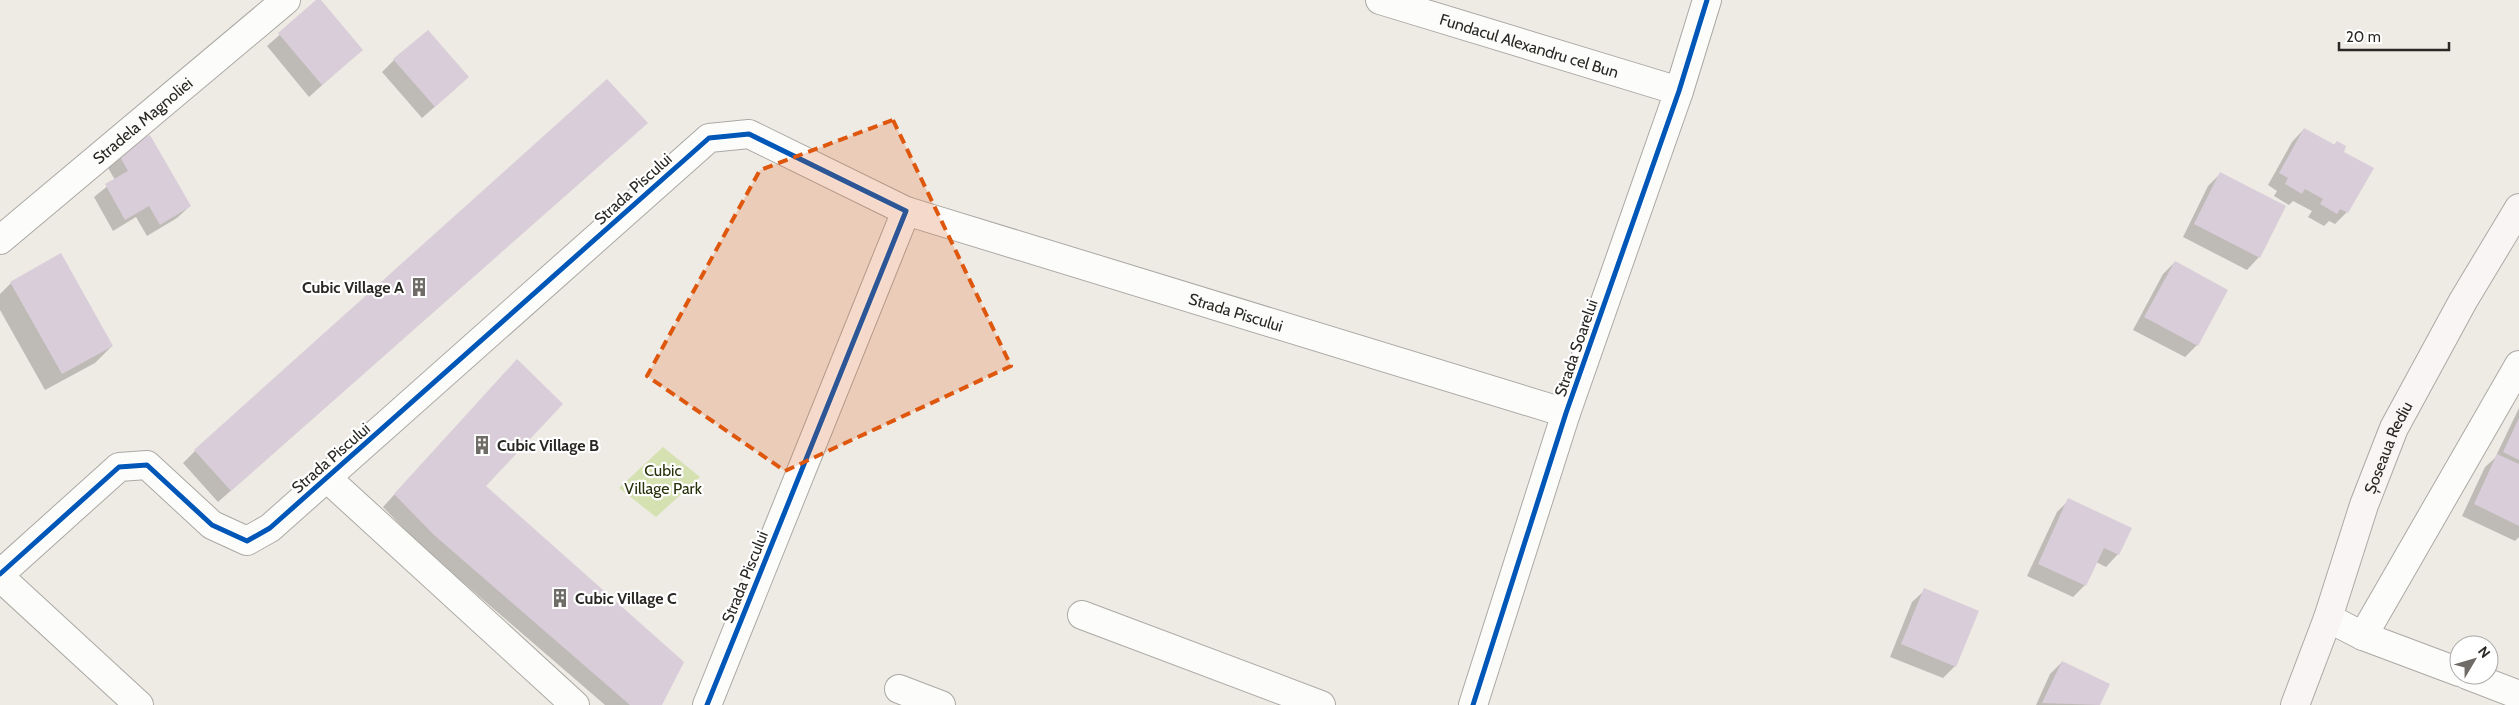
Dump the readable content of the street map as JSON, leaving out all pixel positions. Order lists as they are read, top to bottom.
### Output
{
  "streets": {
    "main road": ["Șoseaua Rediu"],
    "street": [
      "Fundacul Alexandru cel Bun",
      "Stradela Magnoliei",
      "Strada Piscului",
      "Strada Soarelui"
    ]
  },
  "crossings": [
    ["Fundacul Alexandru cel Bun", "Strada Soarelui"],
    ["Strada Piscului", "Strada Soarelui"]
  ],
  "parks": ["Cubic Village Park"],
  "places": {
    "building": ["Cubic Village A", "Cubic Village B", "Cubic Village C"]
  },
  "scale_bar": "20 m",
  "north": "top right"
}
